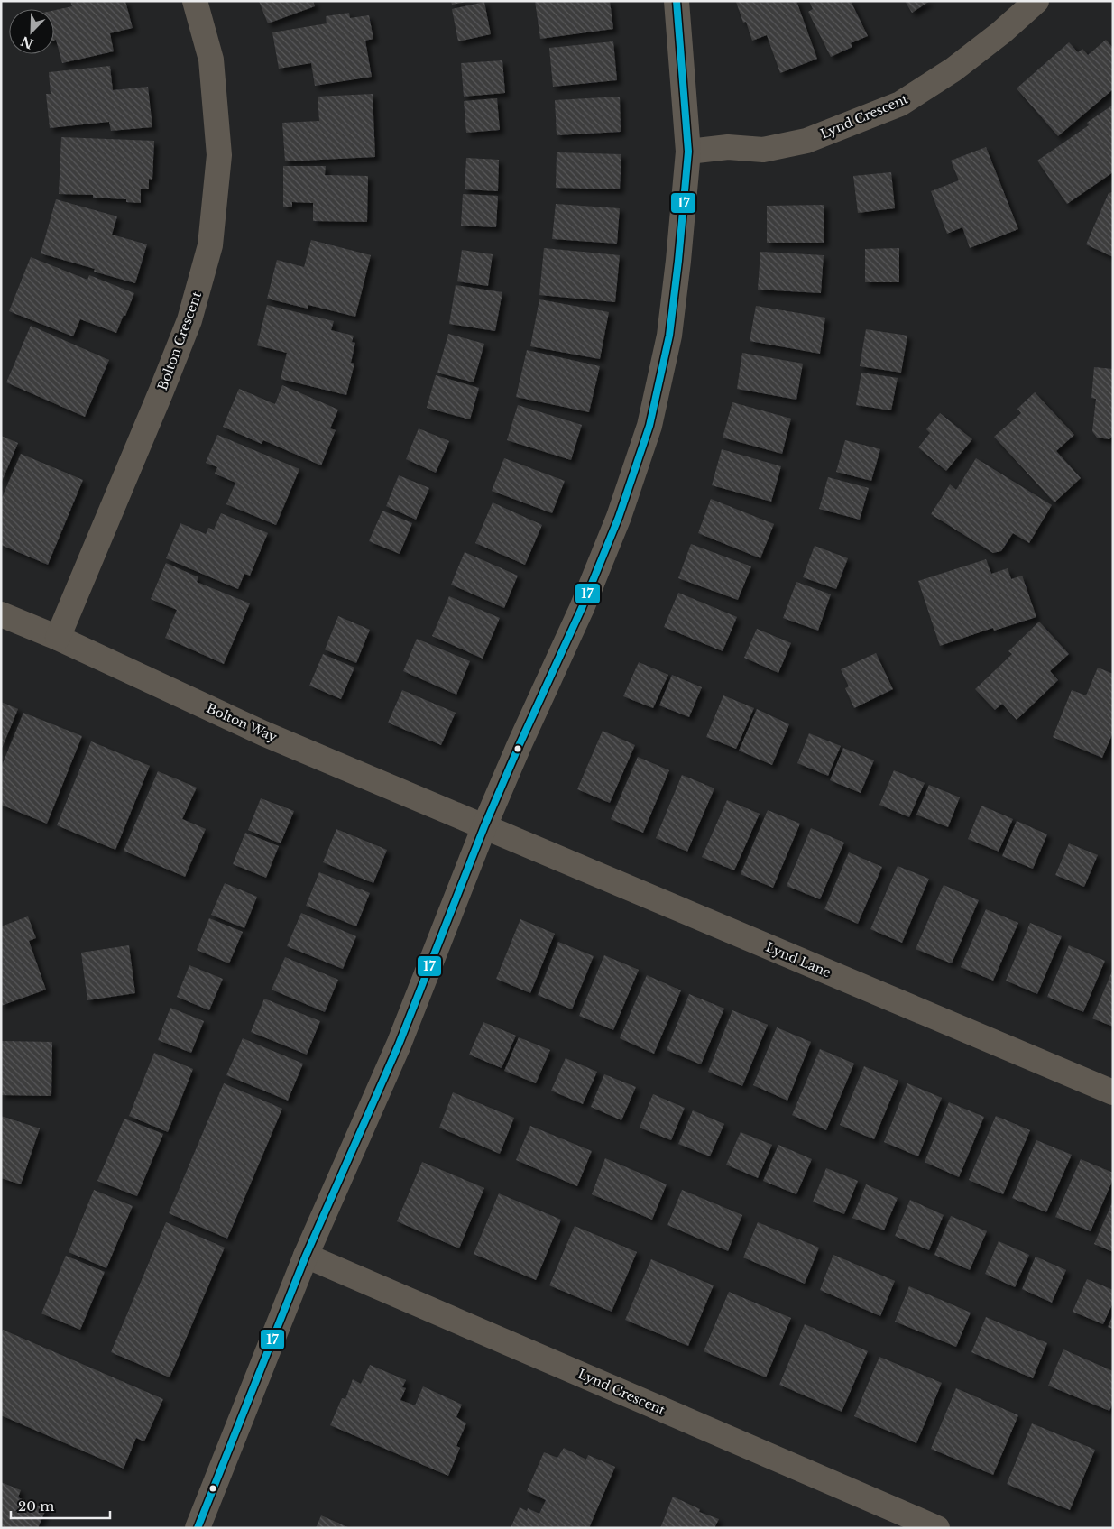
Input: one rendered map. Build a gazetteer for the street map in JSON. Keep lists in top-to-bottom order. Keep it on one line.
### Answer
{"streets":{"street":["Lynd Crescent","Bolton Crescent","Bolton Way","Lynd Lane"]},"crossings":[["Bolton Crescent","Bolton Way"],["Bolton Way","Lynd Lane"]],"lines":["transit line 17"],"scale_bar":"20 m","north":"bottom left"}
